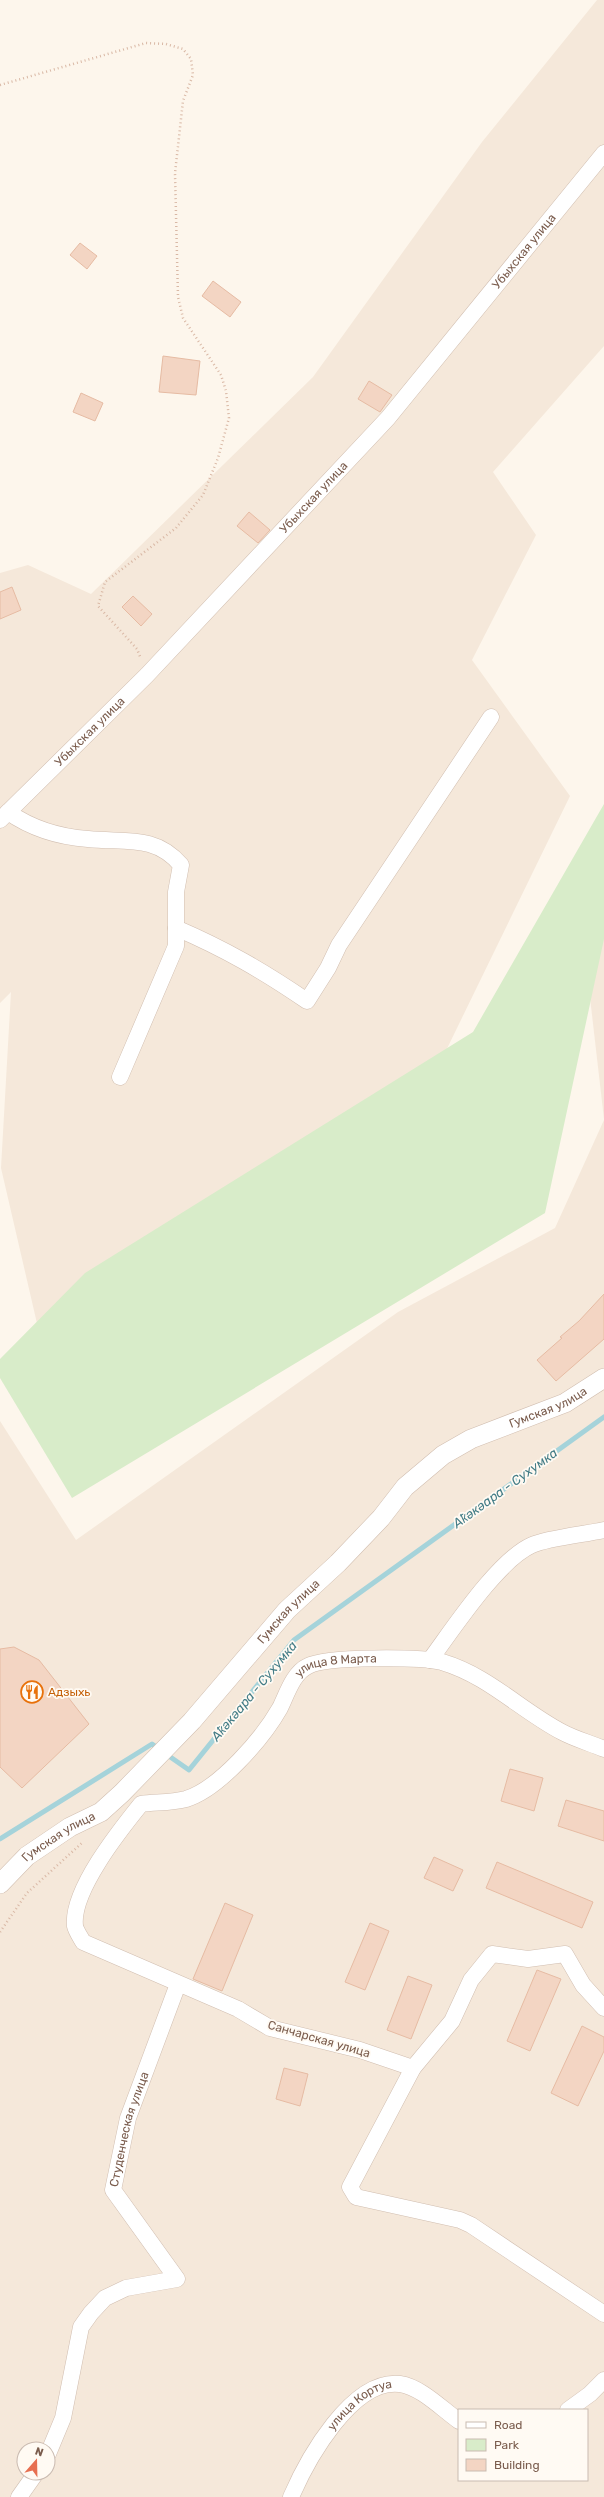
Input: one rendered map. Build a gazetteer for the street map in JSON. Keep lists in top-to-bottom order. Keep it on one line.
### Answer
{"streets":{"street":["Убыхская улица","Гумская улица","улица 8 Марта","Санчарская улица","Студенческая улица","улица Кортуа"]},"crossings":[["улица 8 Марта","Санчарская улица"],["Санчарская улица","Студенческая улица"]],"water":["Аҟәкәара - Сухумка"],"places":{"restaurant":["Адзыхь"]},"legend":["Road","Park","Building"],"north":"top"}
